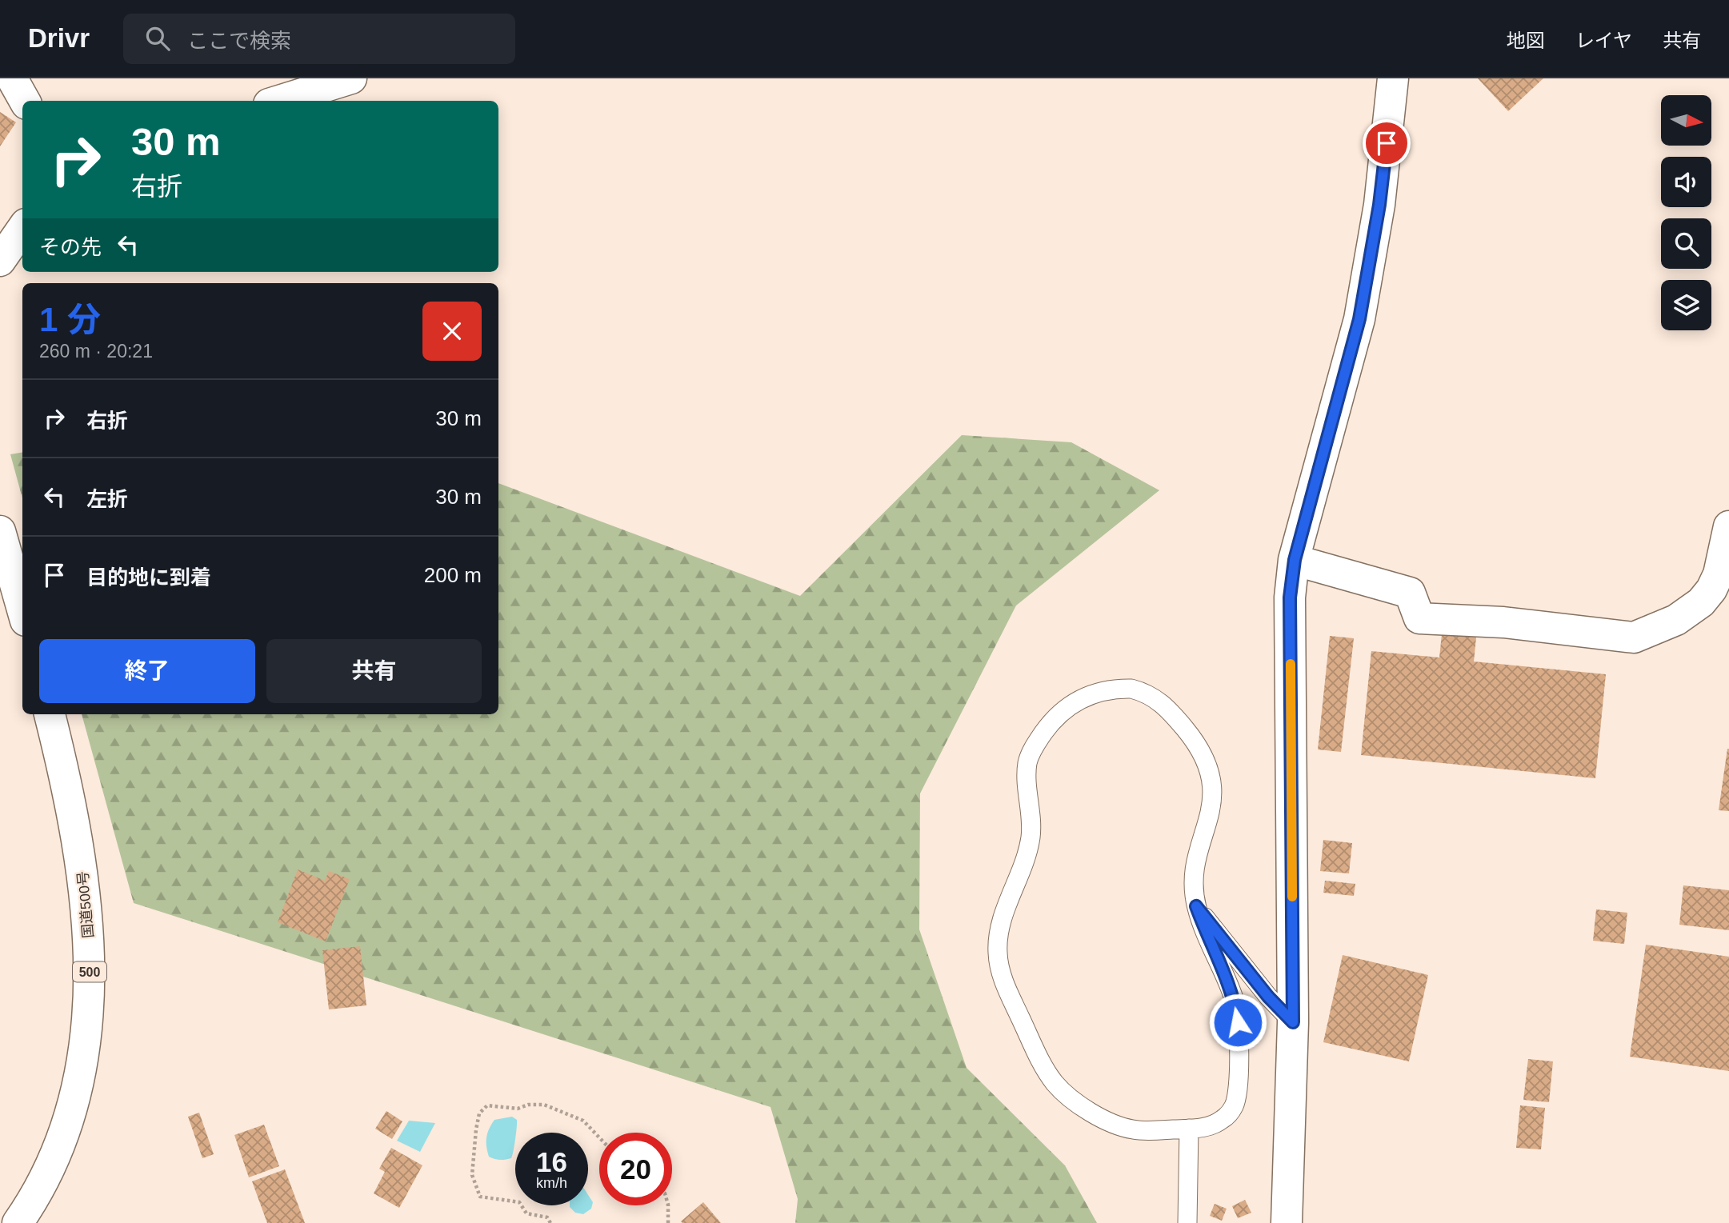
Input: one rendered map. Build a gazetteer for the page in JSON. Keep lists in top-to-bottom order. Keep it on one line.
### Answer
{"streets":{"main road":["国道500号","500"]},"north":"right","page":{"header":"Drivr","search":"ここで検索","nav":["地図","レイヤ","共有"],"turn":["30 m","右折"],"then":"その先","heading":["1 分","260 m · 20:21"],"list":[{"name":"右折","value":"30 m"},{"name":"左折","value":"30 m"},{"name":"目的地に到着","value":"200 m"}],"buttons":["終了","共有"],"speed":"16 km/h","limit":"20"}}
